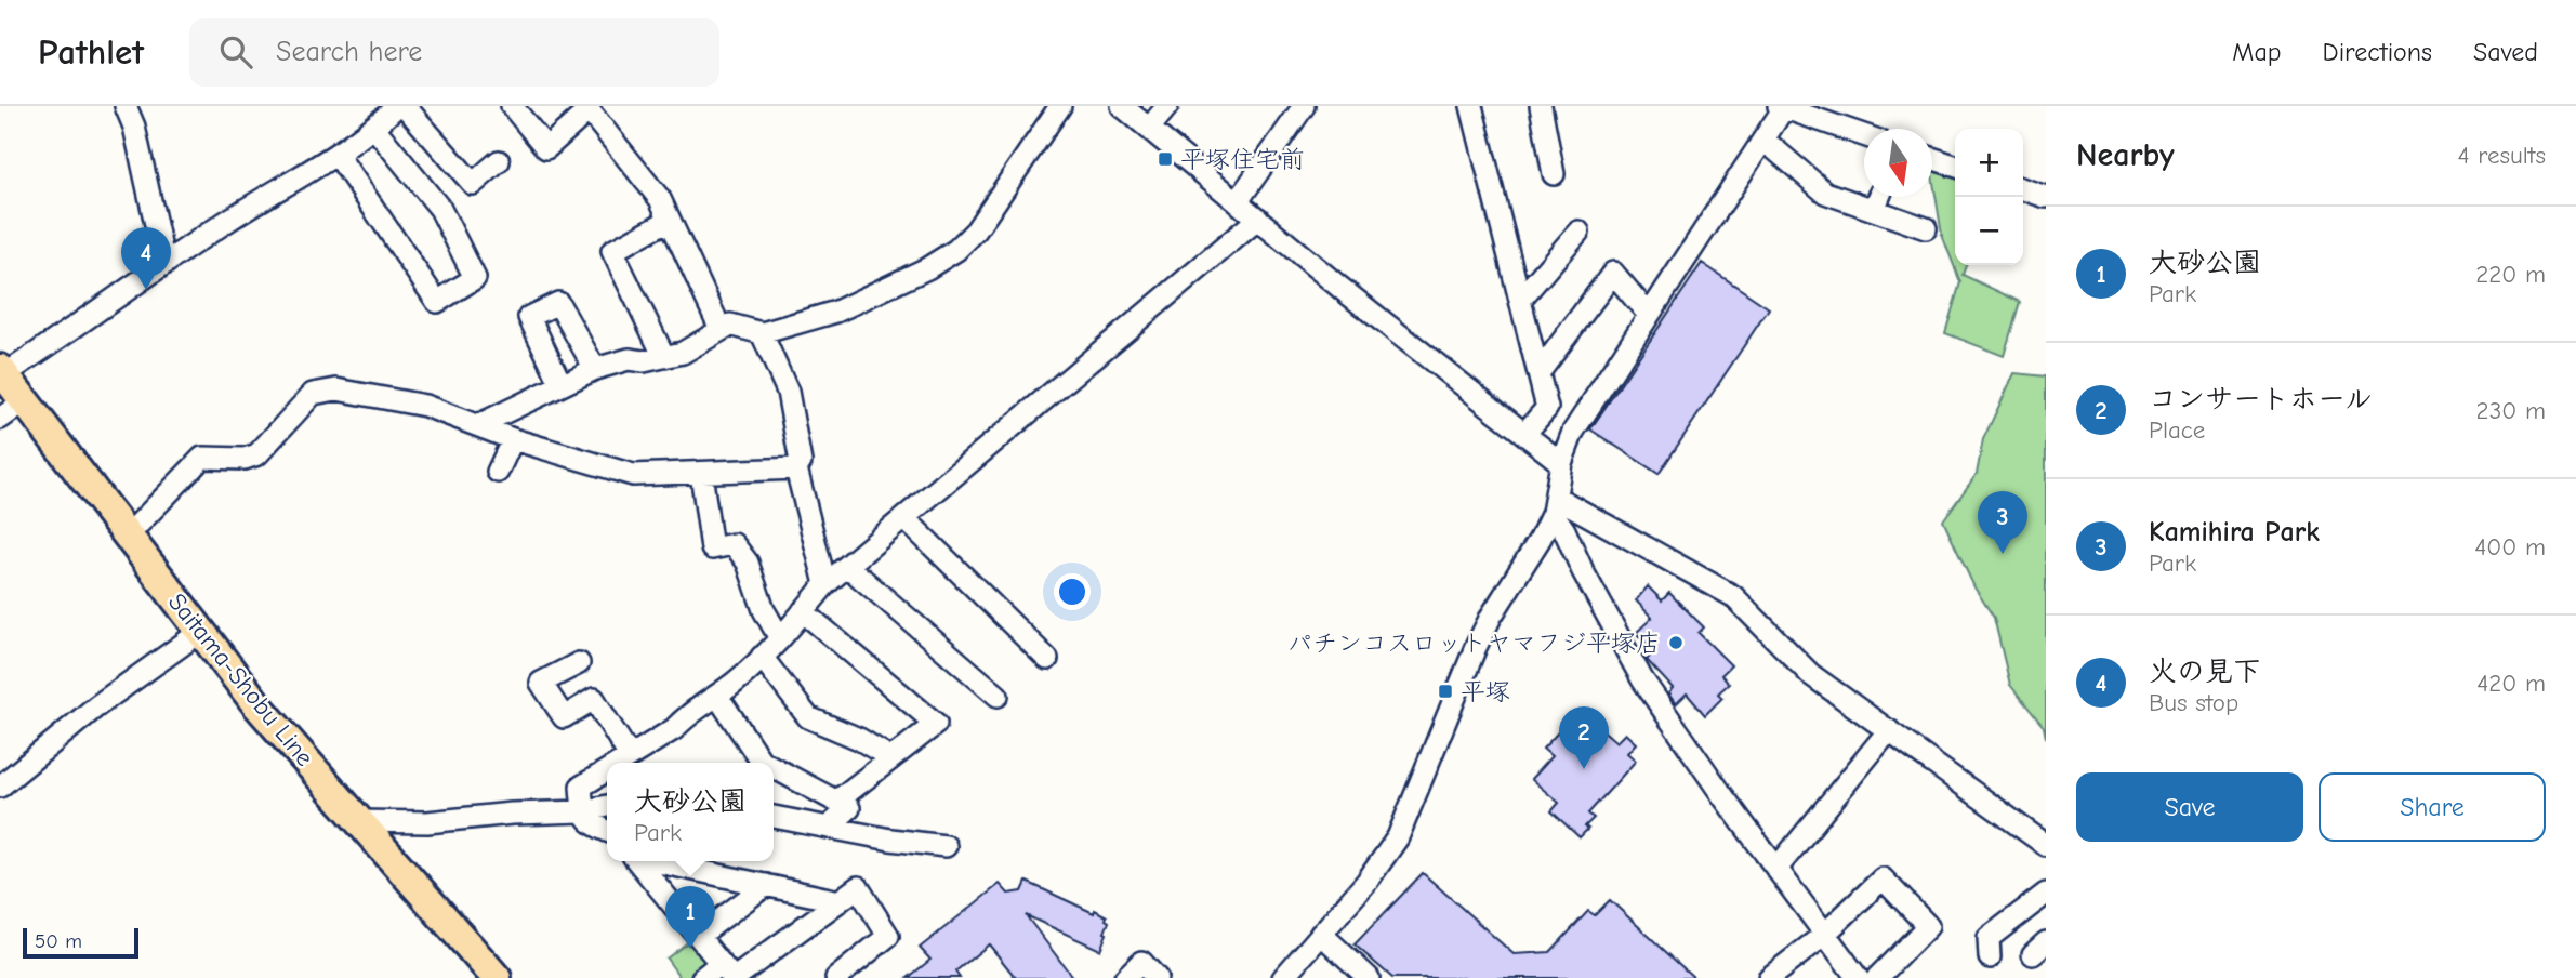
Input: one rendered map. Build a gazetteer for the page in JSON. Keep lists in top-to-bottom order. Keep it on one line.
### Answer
{"streets":{"main road":["Saitama-Shobu Line"]},"places":{"transit":["平塚住宅前","平塚"],"other":["パチンコスロットヤマフジ平塚店"]},"scale_bar":"50 m","north":"bottom","page":{"header":"Pathlet","search":"Search here","nav":["Map","Directions","Saved"],"heading":["Nearby","4 results"],"map_buttons":["+","−"],"list":[{"mark":"1","name":"大砂公園","note":"Park","value":"220 m"},{"mark":"2","name":"コンサートホール","note":"Place","value":"230 m"},{"mark":"3","name":"Kamihira Park","note":"Park","value":"400 m"},{"mark":"4","name":"火の見下","note":"Bus stop","value":"420 m"}],"pins":["4","3","2","1"],"buttons":["Save","Share"],"popup":["大砂公園","Park"],"scale":"50 m"}}
